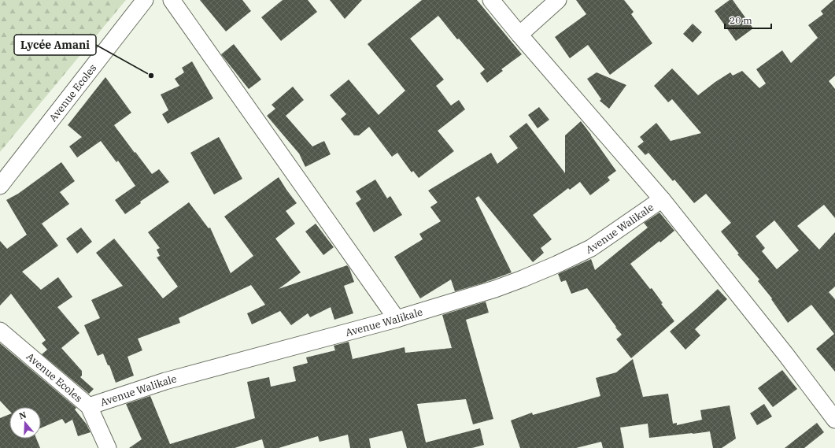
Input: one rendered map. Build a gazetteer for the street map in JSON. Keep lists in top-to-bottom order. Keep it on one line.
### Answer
{"streets":{"street":["Avenue Ecoles","Avenue Walikale"]},"crossings":[["Avenue Ecoles","Avenue Walikale"]],"places":["Lycée Amani"],"scale_bar":"20 m","north":"top"}
